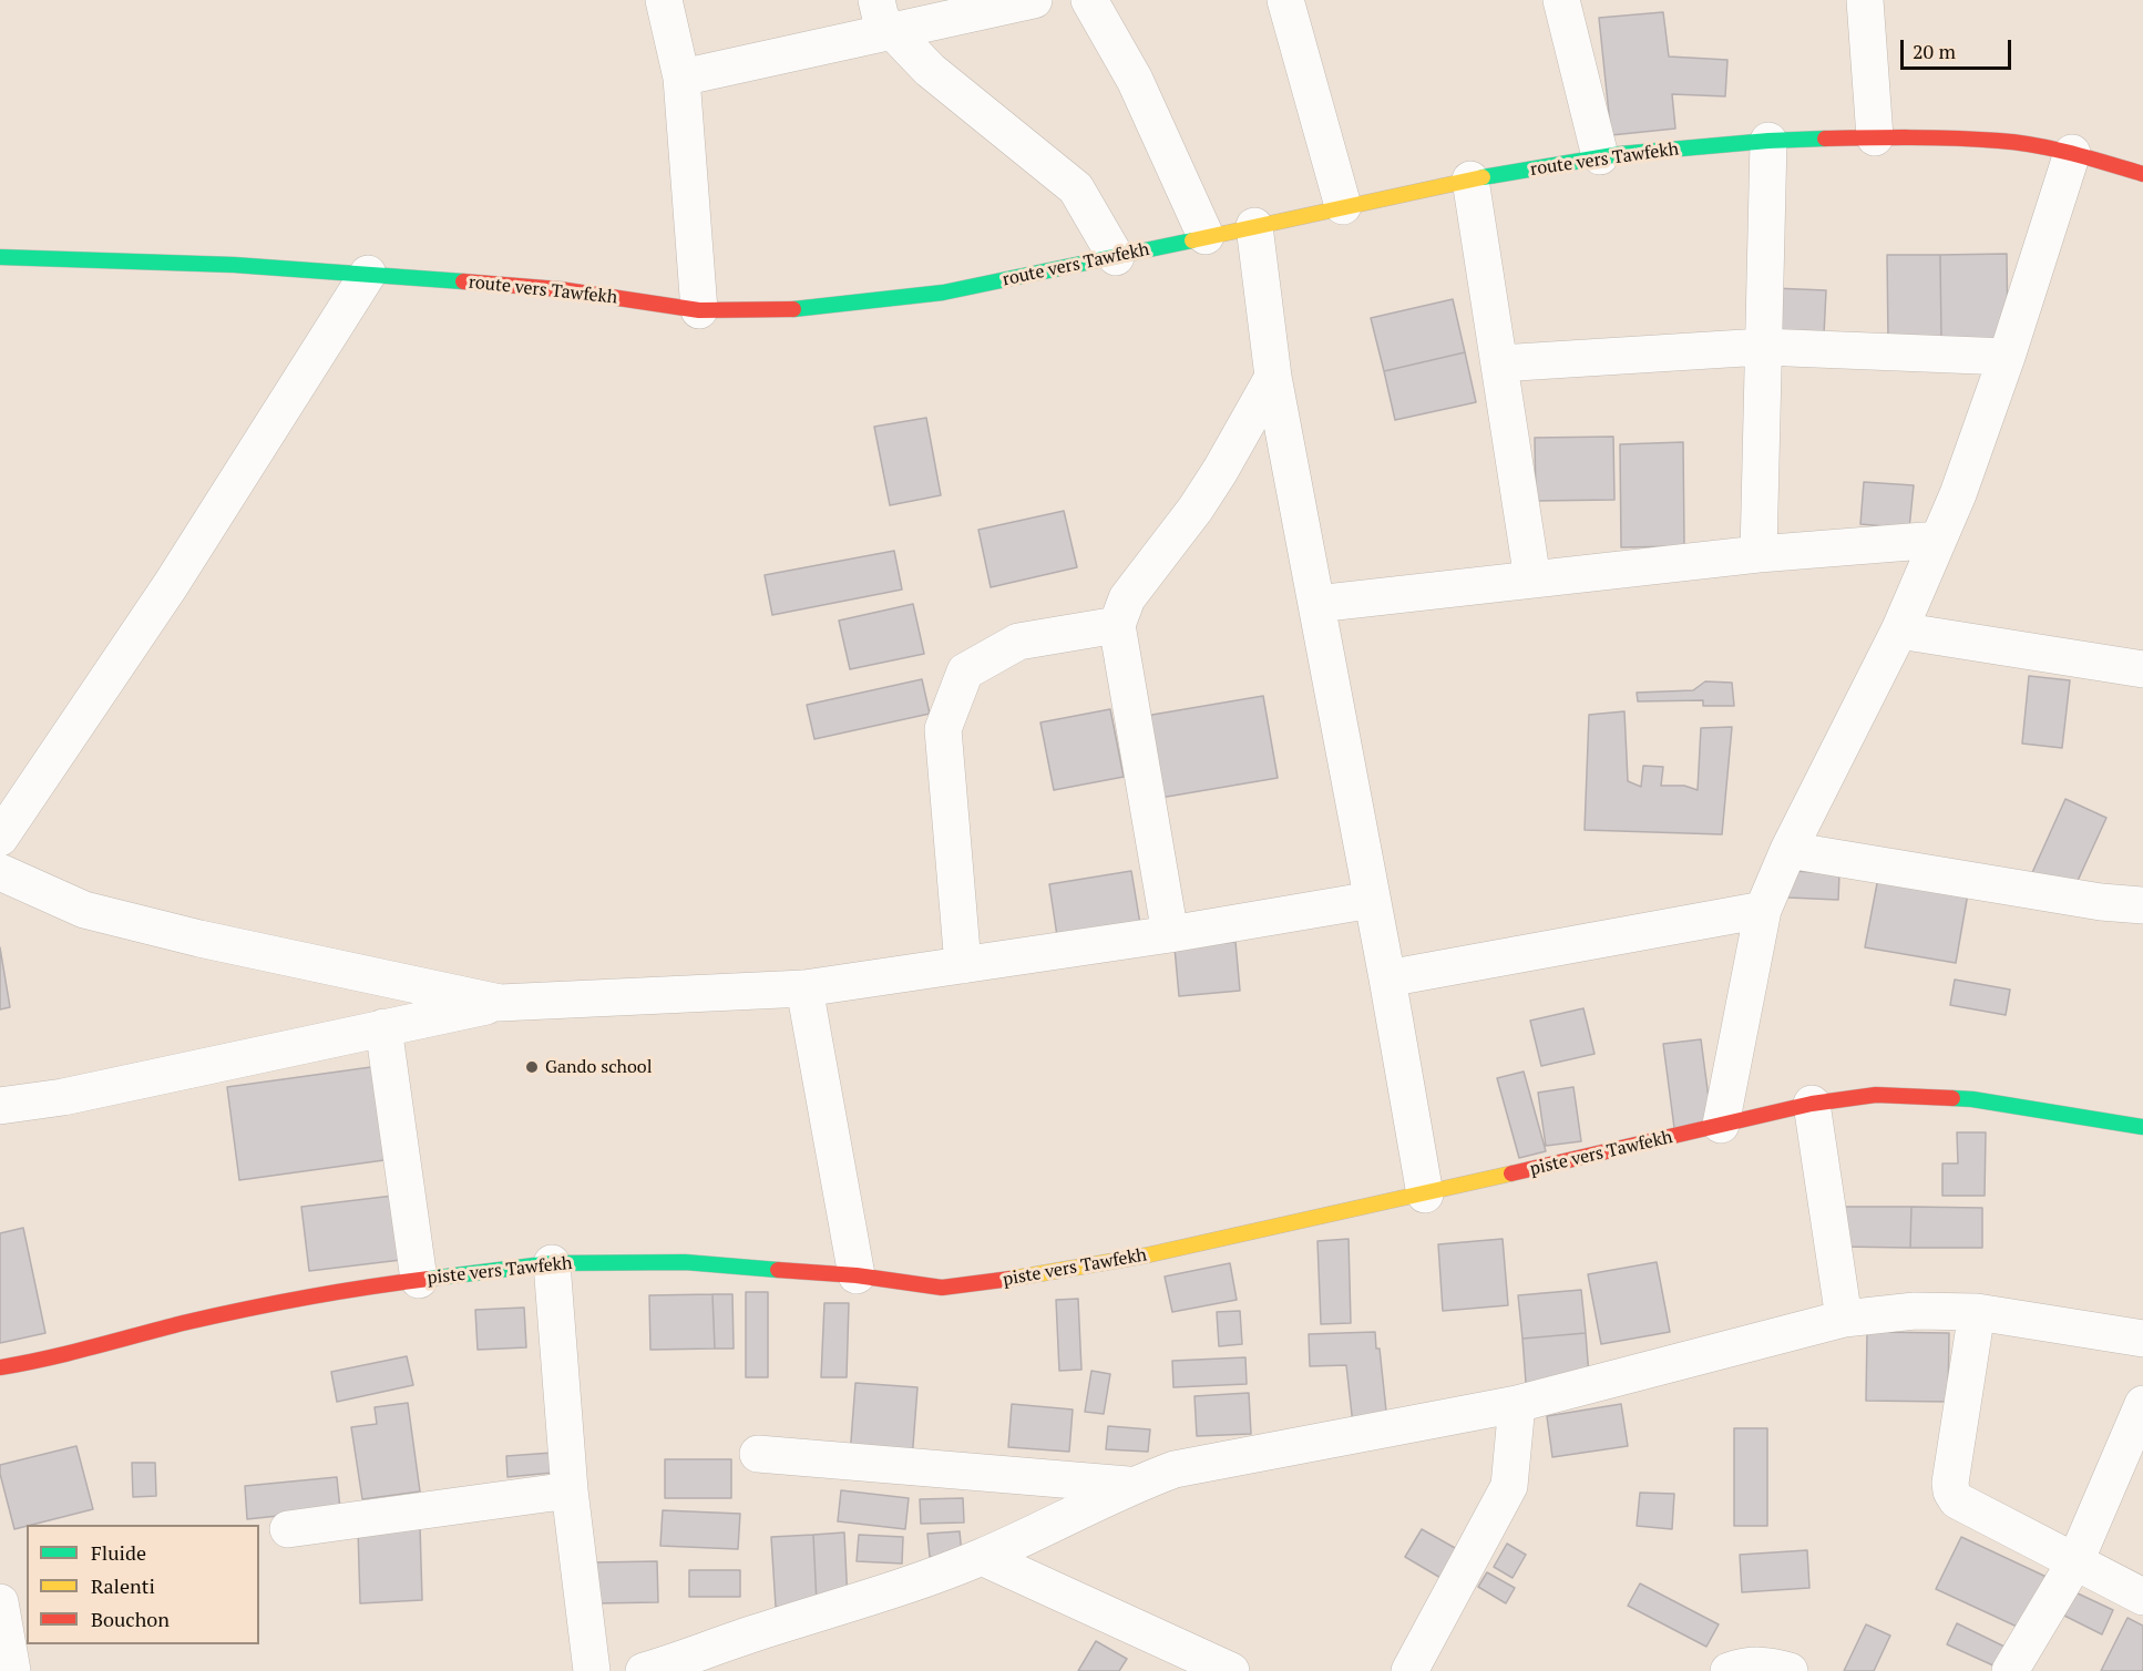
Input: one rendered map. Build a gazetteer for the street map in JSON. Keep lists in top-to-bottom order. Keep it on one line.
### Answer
{"streets":{"street":["route vers Tawfekh","piste vers Tawfekh"]},"places":["Gando school"],"legend":["Fluide","Ralenti","Bouchon"],"scale_bar":"20 m"}
